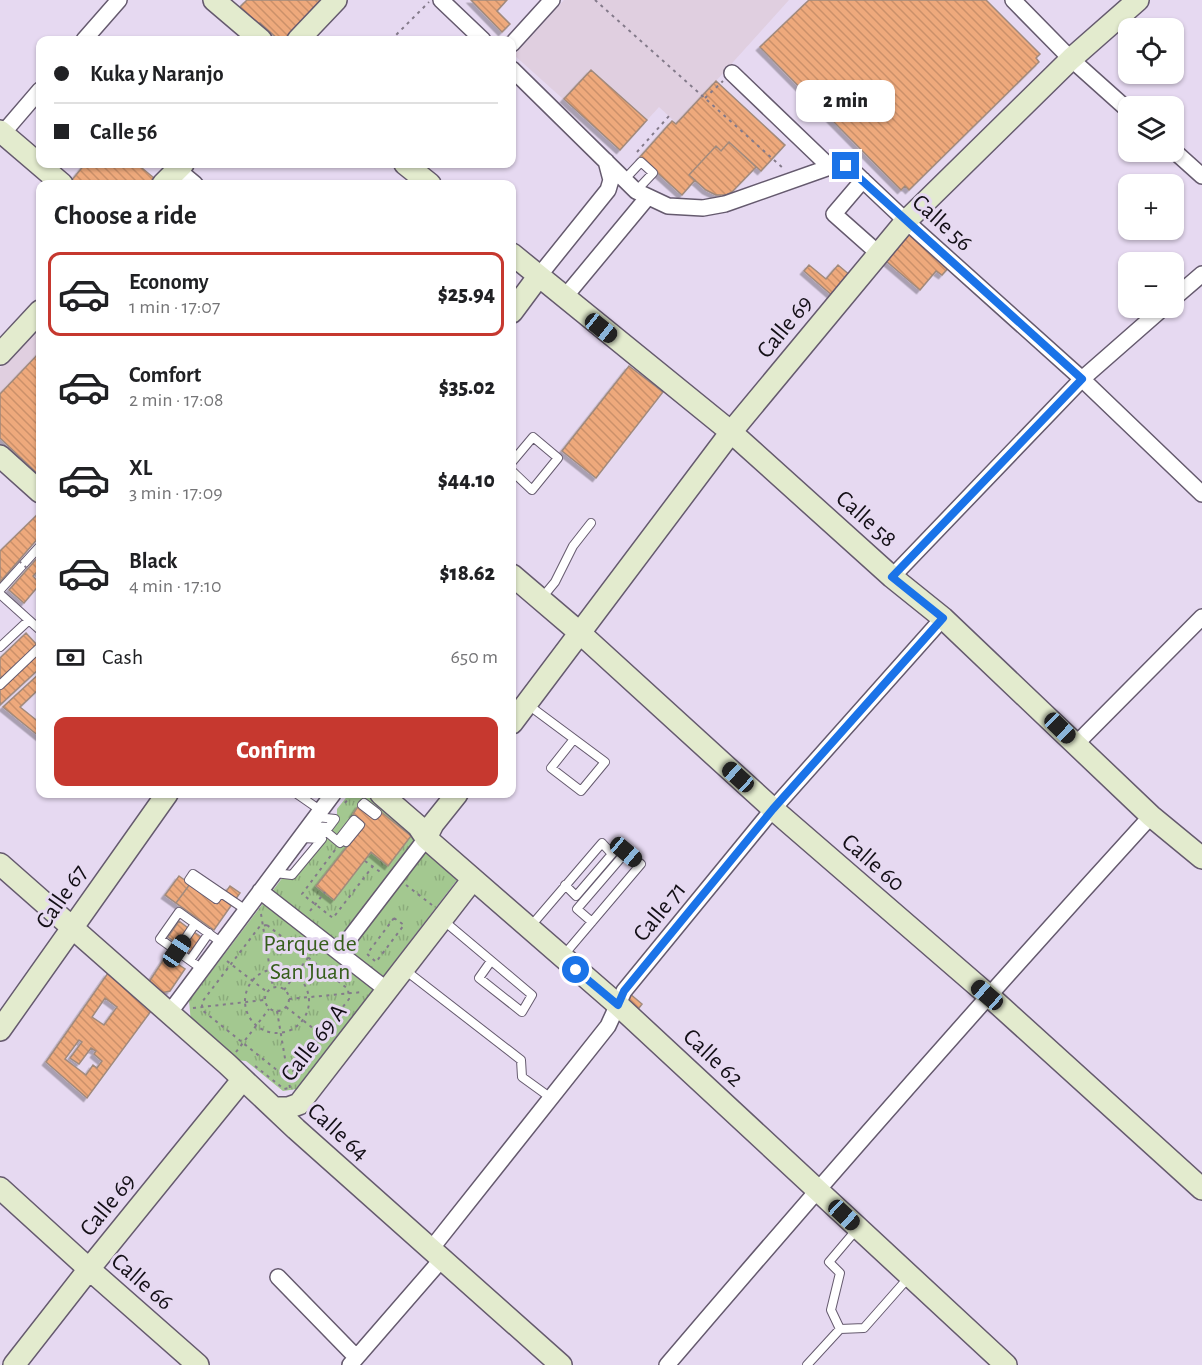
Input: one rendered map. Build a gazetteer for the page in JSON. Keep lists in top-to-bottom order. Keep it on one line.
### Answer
{"streets":{"main road":["Calle 69","Calle 58","Calle 60","Calle 67","Calle 69 A","Calle 62","Calle 64","Calle 66"],"street":["Calle 56","Calle 71"]},"crossings":[["Calle 56","Calle 69"],["Calle 69","Calle 58"],["Calle 69","Calle 60"],["Calle 69","Calle 64"],["Calle 69","Calle 66"],["Calle 58","Calle 71"],["Calle 60","Calle 71"],["Calle 67","Calle 64"],["Calle 71","Calle 62"],["Calle 71","Calle 64"],["Calle 69 A","Calle 62"],["Calle 69 A","Calle 64"]],"parks":["Parque de San Juan"],"page":{"map_buttons":["+","−"],"banner":["Kuka y Naranjo","Calle 56"],"bubble":"2 min","heading":"Choose a ride","list":[{"name":"Economy","note":"1 min · 17:07","value":"$25.94"},{"name":"Comfort","note":"2 min · 17:08","value":"$35.02"},{"name":"XL","note":"3 min · 17:09","value":"$44.10"},{"name":"Black","note":"4 min · 17:10","value":"$18.62"}],"pay":["Cash","650 m"],"buttons":"Confirm"}}
